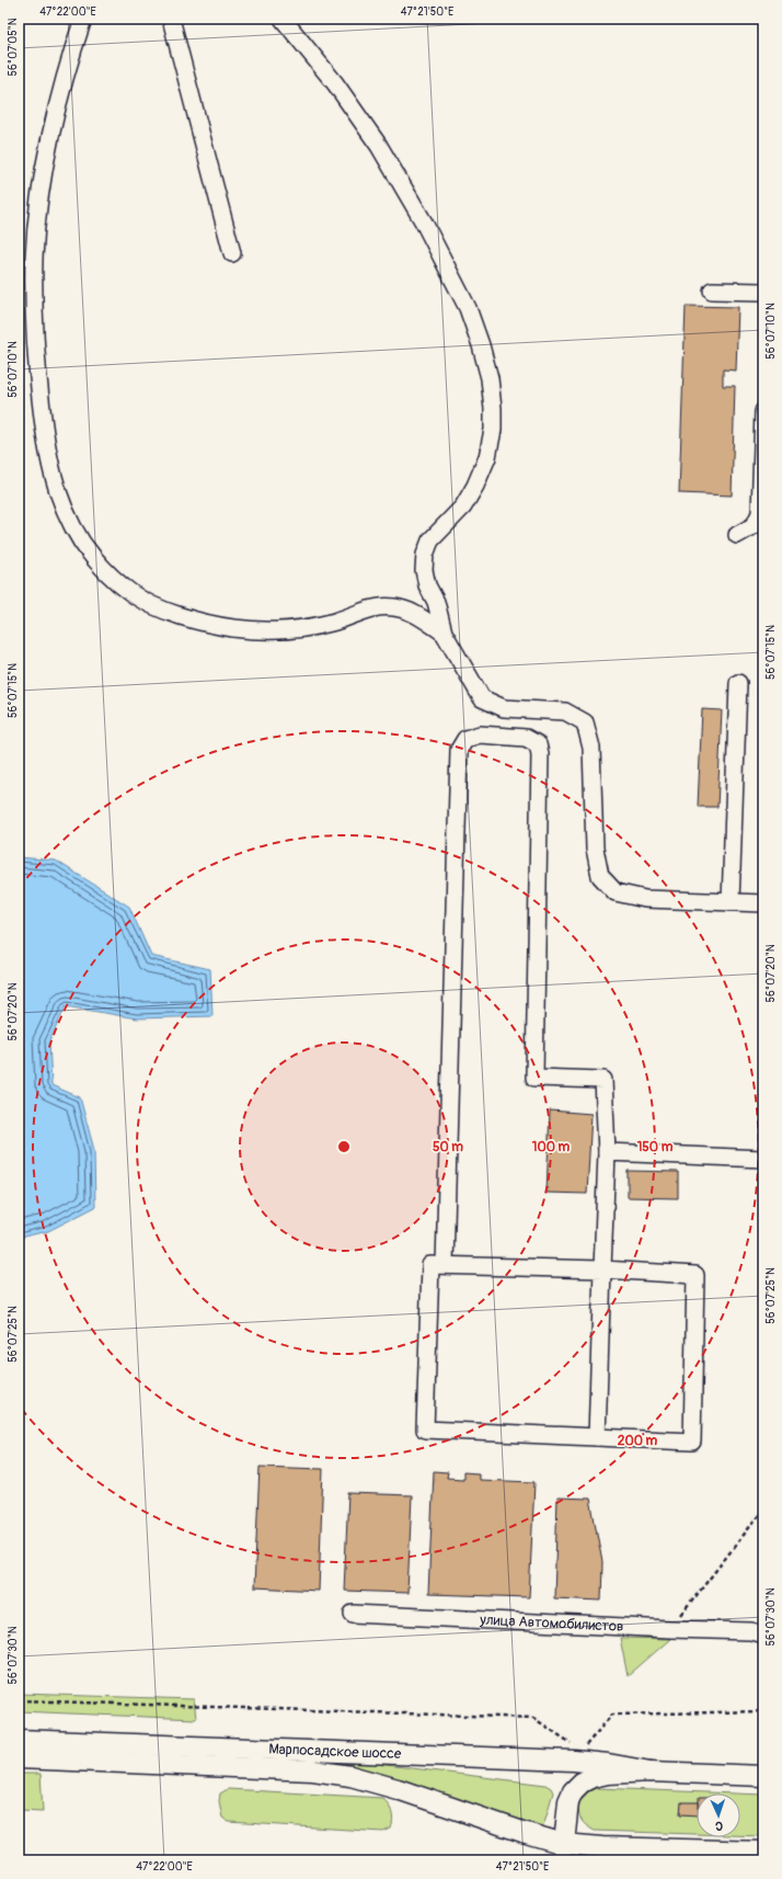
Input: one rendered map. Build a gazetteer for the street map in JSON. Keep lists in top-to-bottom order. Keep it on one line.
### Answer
{"streets":{"main road":["Марпосадское шоссе"],"lane":["улица Автомобилистов"]},"north":"bottom","coordinates":["47°22'00\"E","47°21'50\"E","56°07'05\"N","56°07'10\"N","56°07'15\"N","56°07'20\"N","56°07'25\"N","56°07'30\"N"],"rings":["50 m","100 m","150 m","200 m"]}
